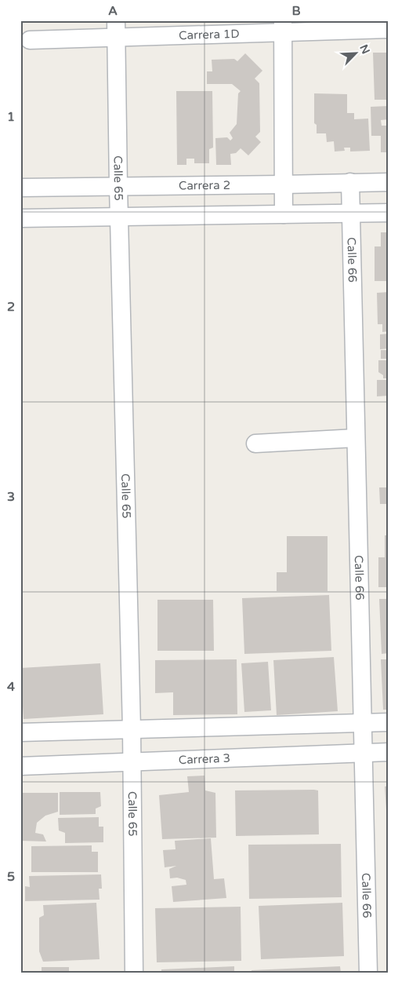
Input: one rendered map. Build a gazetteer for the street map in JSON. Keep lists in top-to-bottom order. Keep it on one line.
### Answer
{"streets":{"street":["Carrera 1D","Calle 65","Carrera 2","Calle 66","Carrera 3"]},"crossings":[["Carrera 1D","Calle 65"],["Calle 65","Carrera 2"],["Calle 65","Carrera 3"],["Carrera 2","Calle 66"],["Calle 66","Carrera 3"]],"north":"top right","grid":{"columns":["A","B"],"rows":["1","2","3","4","5"]}}
